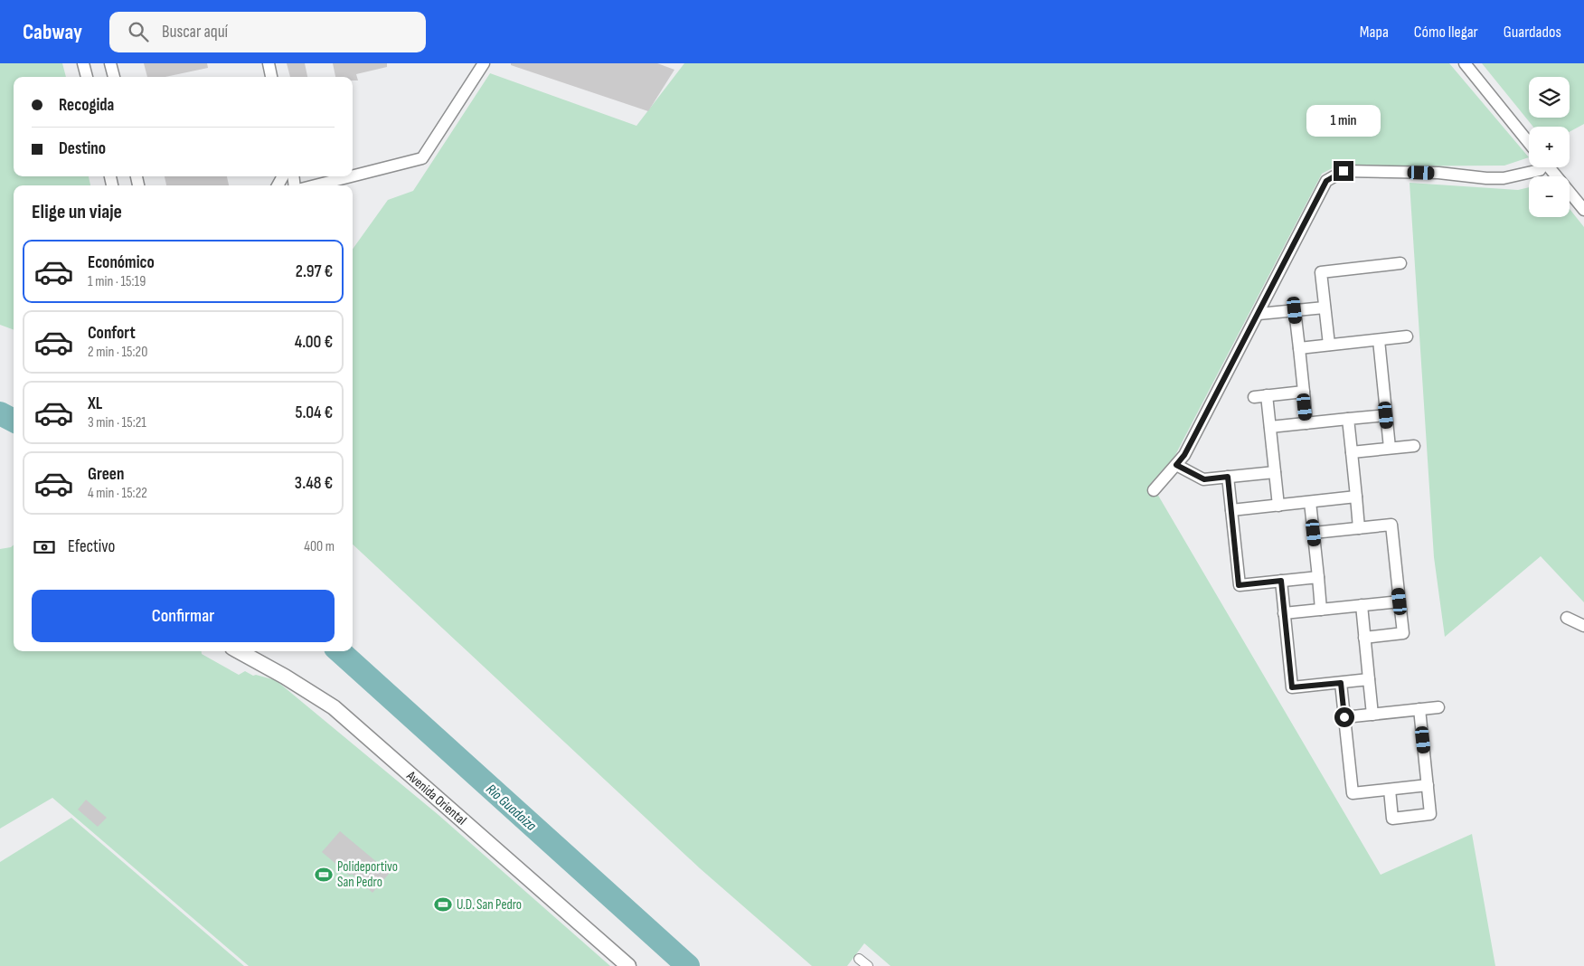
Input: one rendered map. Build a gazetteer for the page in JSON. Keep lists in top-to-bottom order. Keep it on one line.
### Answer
{"streets":{"street":["Avenida Oriental"]},"water":["Rio Guadaiza"],"places":{"sports":["Polideportivo San Pedro","U.D. San Pedro"]},"page":{"header":"Cabway","search":"Buscar aquí","nav":["Mapa","Cómo llegar","Guardados"],"map_buttons":["+","−"],"banner":["Recogida","Destino"],"bubble":"1 min","heading":"Elige un viaje","list":[{"name":"Económico","note":"1 min · 15:19","value":"2.97 €"},{"name":"Confort","note":"2 min · 15:20","value":"4.00 €"},{"name":"XL","note":"3 min · 15:21","value":"5.04 €"},{"name":"Green","note":"4 min · 15:22","value":"3.48 €"}],"pay":["Efectivo","400 m"],"buttons":"Confirmar"}}
